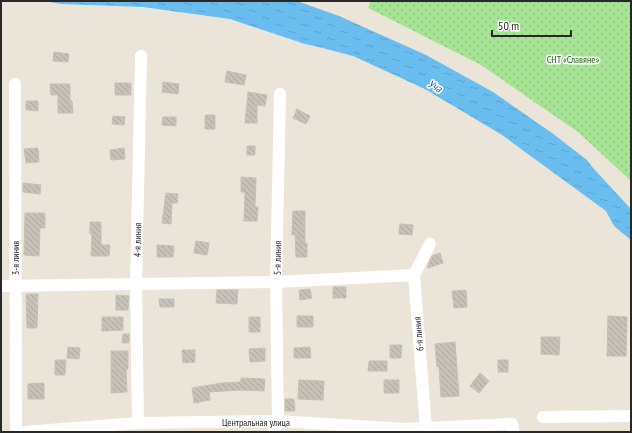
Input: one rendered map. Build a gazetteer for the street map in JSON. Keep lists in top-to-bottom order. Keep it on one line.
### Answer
{"streets":{"street":["4-я линия","3-я линия","5-я линия","6-я линия","Центральная улица"]},"crossings":[["4-я линия","Центральная улица"],["5-я линия","Центральная улица"],["6-я линия","Центральная улица"]],"water":["Уча"],"parks":["СНТ «Славяне»"],"scale_bar":"50 m"}
